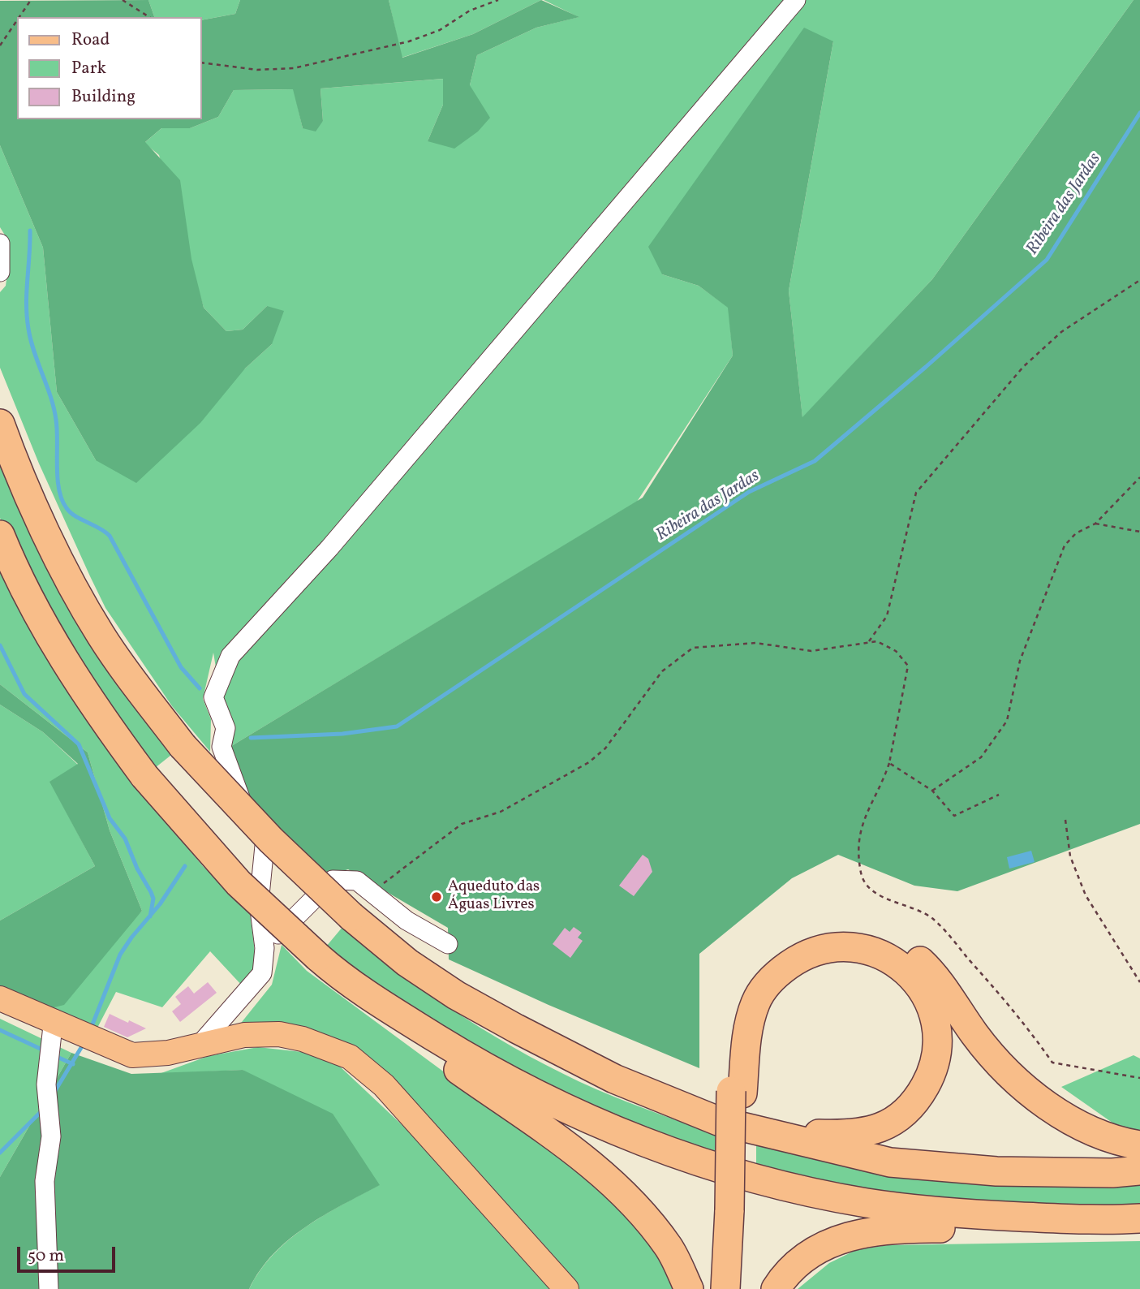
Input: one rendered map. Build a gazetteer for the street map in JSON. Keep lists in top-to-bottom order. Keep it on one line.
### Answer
{"water":["Ribeira das Jardas"],"places":["Aqueduto das Águas Livres"],"legend":["Road","Park","Building"],"scale_bar":"50 m"}
